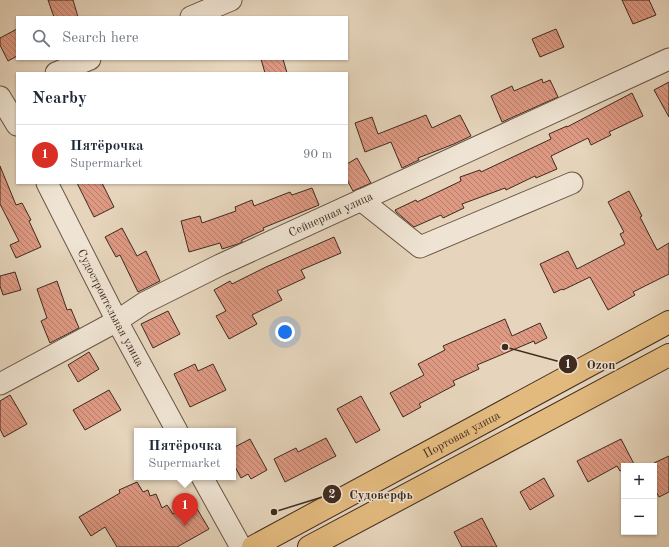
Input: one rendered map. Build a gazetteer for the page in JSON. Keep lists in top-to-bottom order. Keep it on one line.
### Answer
{"streets":{"main road":["Портовая улица"],"street":["Сейнерная улица","Судостроительная улица"]},"crossings":[["Сейнерная улица","Судостроительная улица"]],"places":["Ozon","Судоверфь"],"page":{"search":"Search here","heading":"Nearby","list":[{"mark":"1","name":"Пятёрочка","note":"Supermarket","value":"90 m"}],"popup":["Пятёрочка","Supermarket"],"map_buttons":["+","−"],"pins":"1"}}
